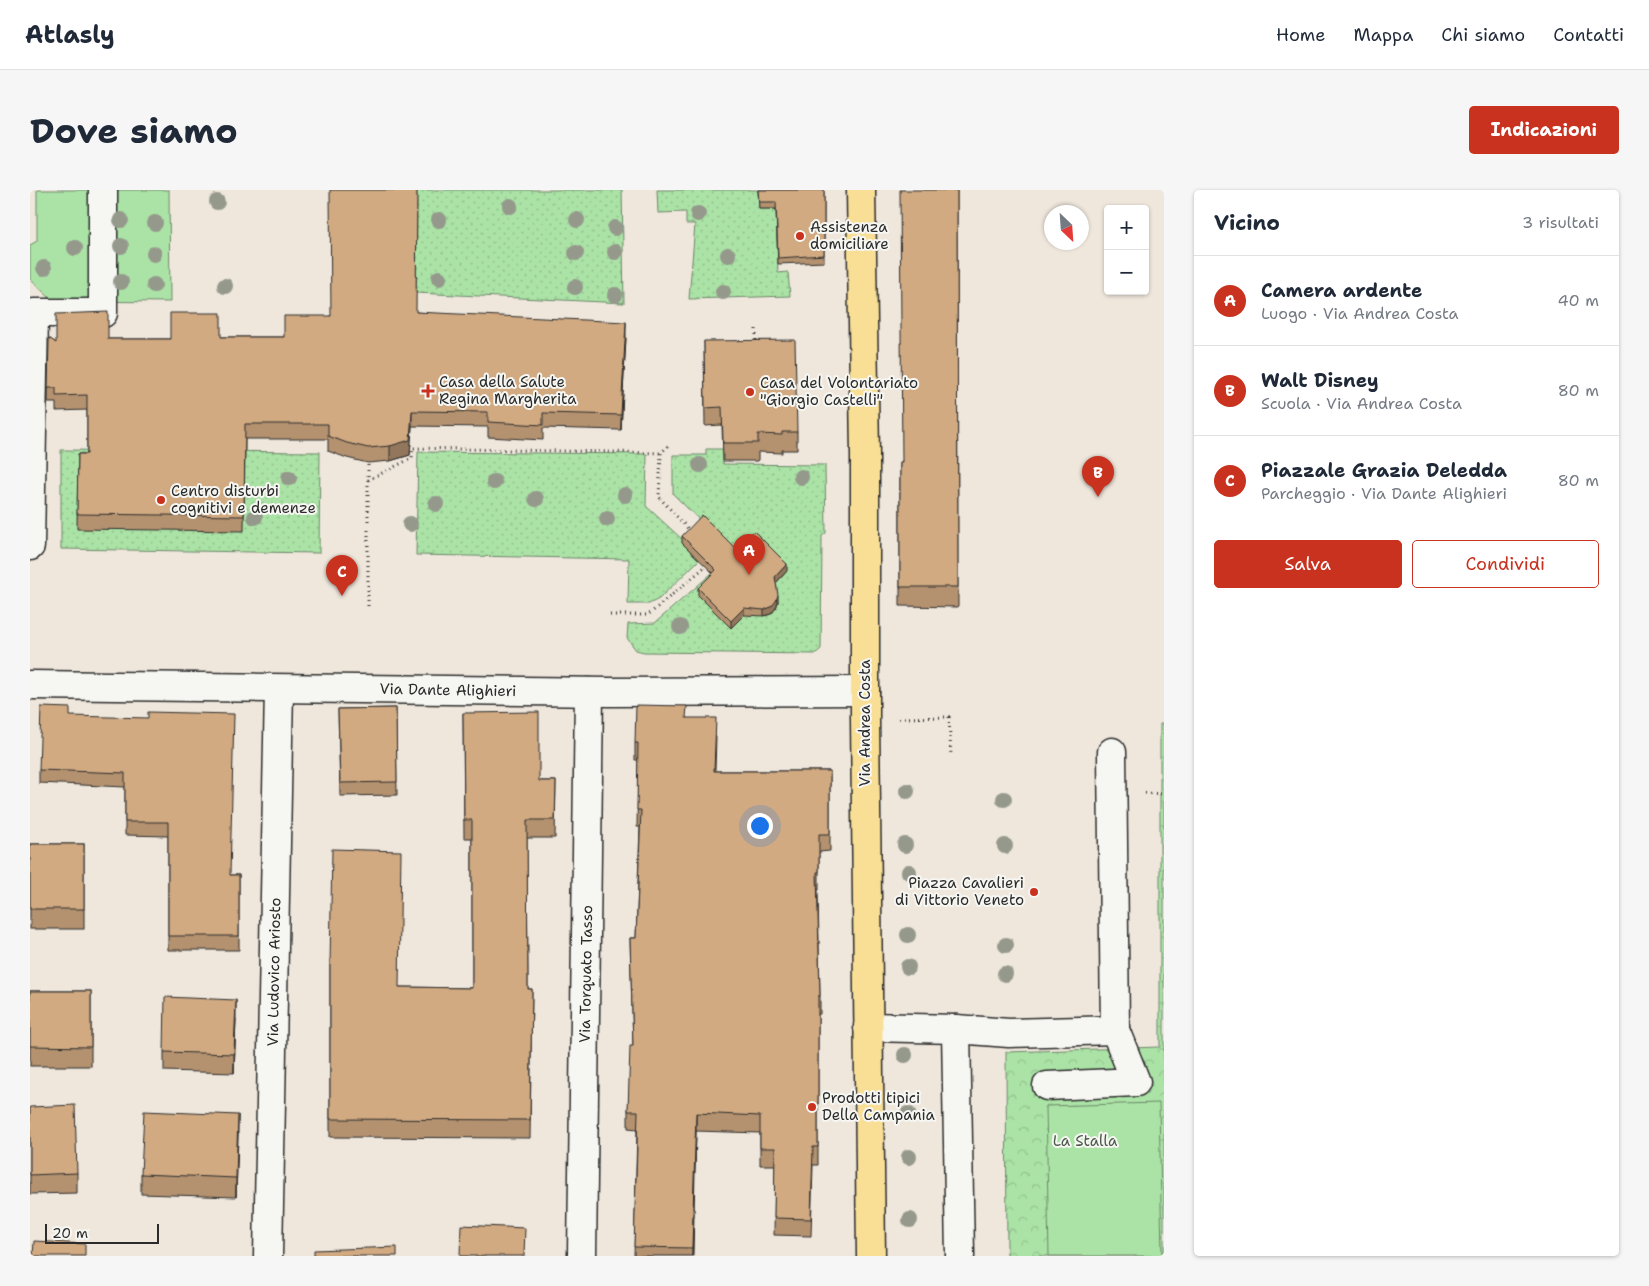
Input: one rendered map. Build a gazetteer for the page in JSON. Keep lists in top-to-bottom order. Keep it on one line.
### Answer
{"streets":{"main road":["Via Andrea Costa"],"street":["Via Dante Alighieri","Via Ludovico Ariosto","Via Torquato Tasso"]},"crossings":[["Via Dante Alighieri","Via Andrea Costa"],["Via Dante Alighieri","Via Ludovico Ariosto"],["Via Dante Alighieri","Via Torquato Tasso"]],"parks":["La Stalla"],"places":{"other":["Assistenza domiciliare","Casa del Volontariato \"Giorgio Castelli\"","Centro disturbi cognitivi e demenze","Piazza Cavalieri di Vittorio Veneto","Prodotti tipici Della Campania"],"health":["Casa della Salute Regina Margherita"]},"scale_bar":"20 m","north":"bottom right","page":{"header":"Atlasly","nav":["Home","Mappa","Chi siamo","Contatti"],"buttons":["Indicazioni",["Salva","Condividi"]],"title":"Dove siamo","heading":["Vicino","3 risultati"],"map_buttons":["+","−"],"list":[{"mark":"A","name":"Camera ardente","note":"Luogo · Via Andrea Costa","value":"40 m"},{"mark":"B","name":"Walt Disney","note":"Scuola · Via Andrea Costa","value":"80 m"},{"mark":"C","name":"Piazzale Grazia Deledda","note":"Parcheggio · Via Dante Alighieri","value":"80 m"}],"pins":["B","A","C"],"scale":"20 m"}}
